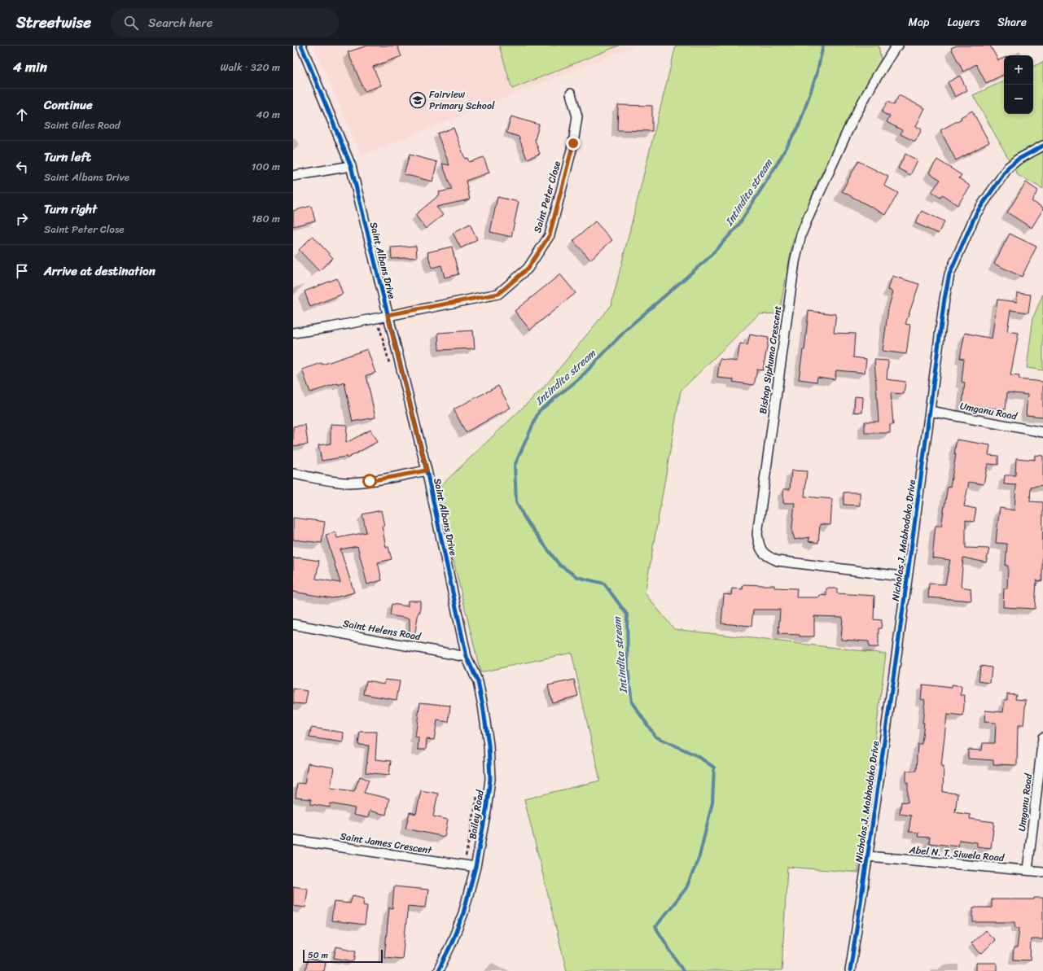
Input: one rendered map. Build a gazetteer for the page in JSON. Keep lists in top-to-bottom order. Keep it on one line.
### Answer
{"streets":{"street":["Saint Peter Close","Saint Albans Drive","Bishop Siphuma Crescent","Umganu Road","Nicholas J. Mabhodoko Drive","Saint Helens Road","Bailey Road","Saint James Crescent","Abel N. T. Siwela Road"]},"crossings":[["Saint Peter Close","Saint Albans Drive"],["Saint Albans Drive","Saint Helens Road"],["Saint Albans Drive","Bailey Road"],["Bishop Siphuma Crescent","Nicholas J. Mabhodoko Drive"],["Umganu Road","Nicholas J. Mabhodoko Drive"],["Umganu Road","Abel N. T. Siwela Road"],["Nicholas J. Mabhodoko Drive","Abel N. T. Siwela Road"],["Saint Helens Road","Bailey Road"],["Bailey Road","Saint James Crescent"]],"water":["Intindita stream"],"places":{"school or university":["Fairview Primary School"]},"scale_bar":"50 m","page":{"header":"Streetwise","search":"Search here","nav":["Map","Layers","Share"],"heading":["4 min","Walk · 320 m"],"map_buttons":["+","−"],"list":[["Continue","Saint Giles Road","40 m"],["Turn left","Saint Albans Drive","100 m"],["Turn right","Saint Peter Close","180 m"],"Arrive at destination"],"scale":"50 m"}}
